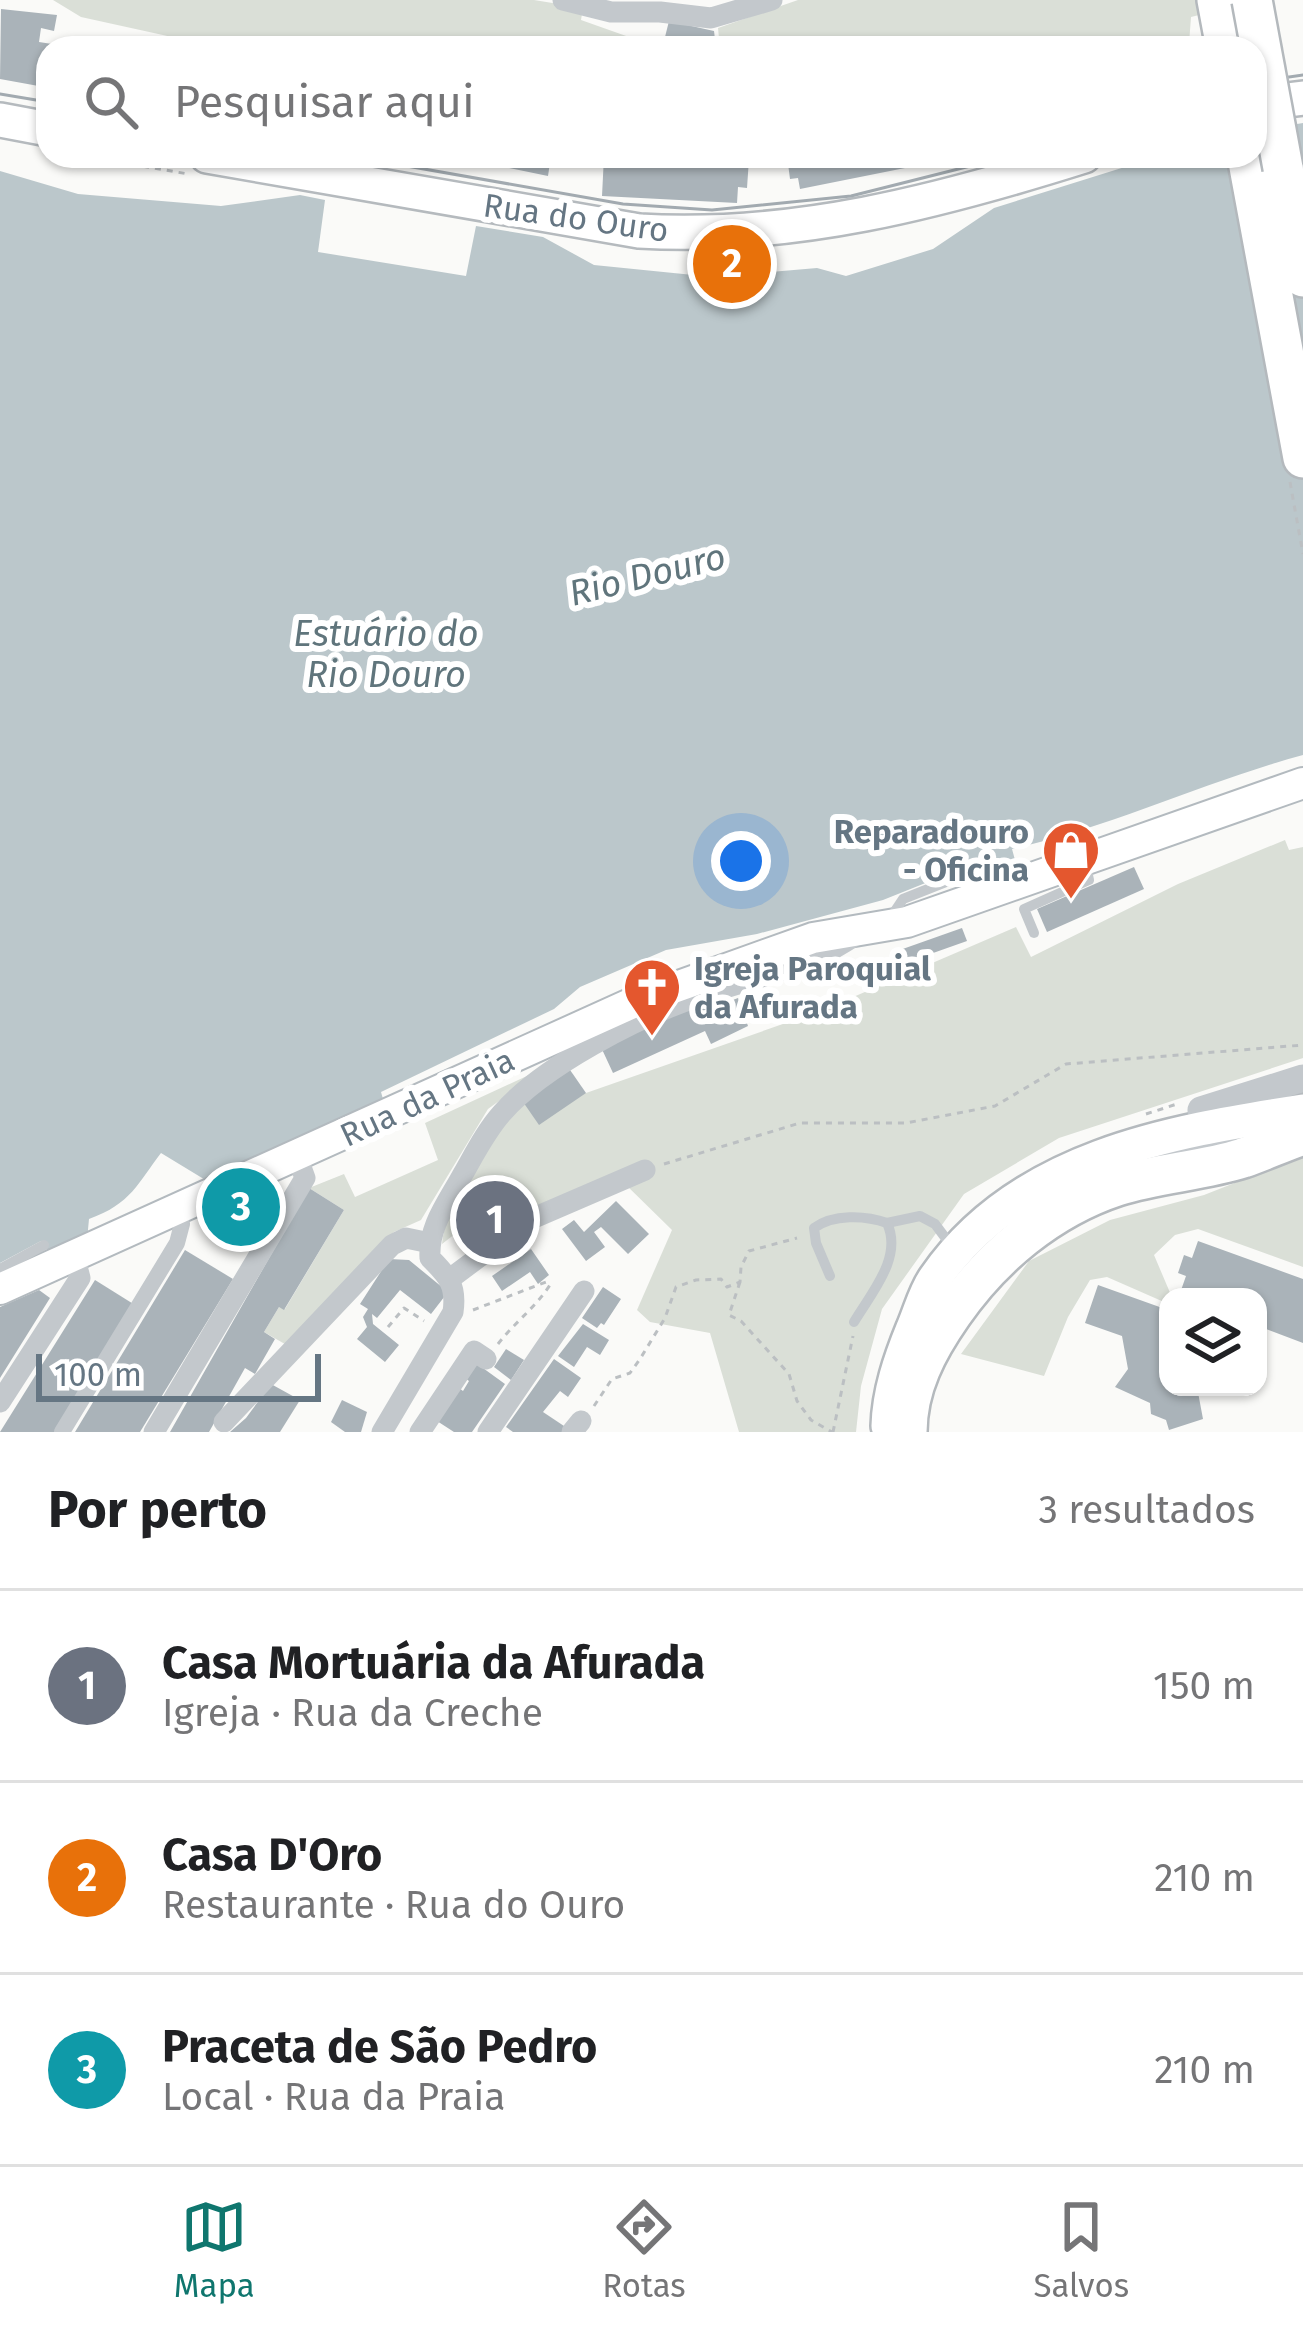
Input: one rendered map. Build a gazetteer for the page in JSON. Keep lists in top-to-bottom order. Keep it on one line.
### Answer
{"streets":{"main road":["Rua do Ouro","Rua da Praia"]},"water":["Rio Douro","Estuário do Rio Douro"],"places":{"shop":["Reparadouro - Oficina"],"church":["Igreja Paroquial da Afurada"]},"scale_bar":"100 m","page":{"search":"Pesquisar aqui","pins":["2","3","1"],"scale":"100 m","heading":["Por perto","3 resultados"],"list":[{"mark":"1","name":"Casa Mortuária da Afurada","note":"Igreja · Rua da Creche","value":"150 m"},{"mark":"2","name":"Casa D'Oro","note":"Restaurante · Rua do Ouro","value":"210 m"},{"mark":"3","name":"Praceta de São Pedro","note":"Local · Rua da Praia","value":"210 m"}],"nav":["Mapa","Rotas","Salvos"]}}
